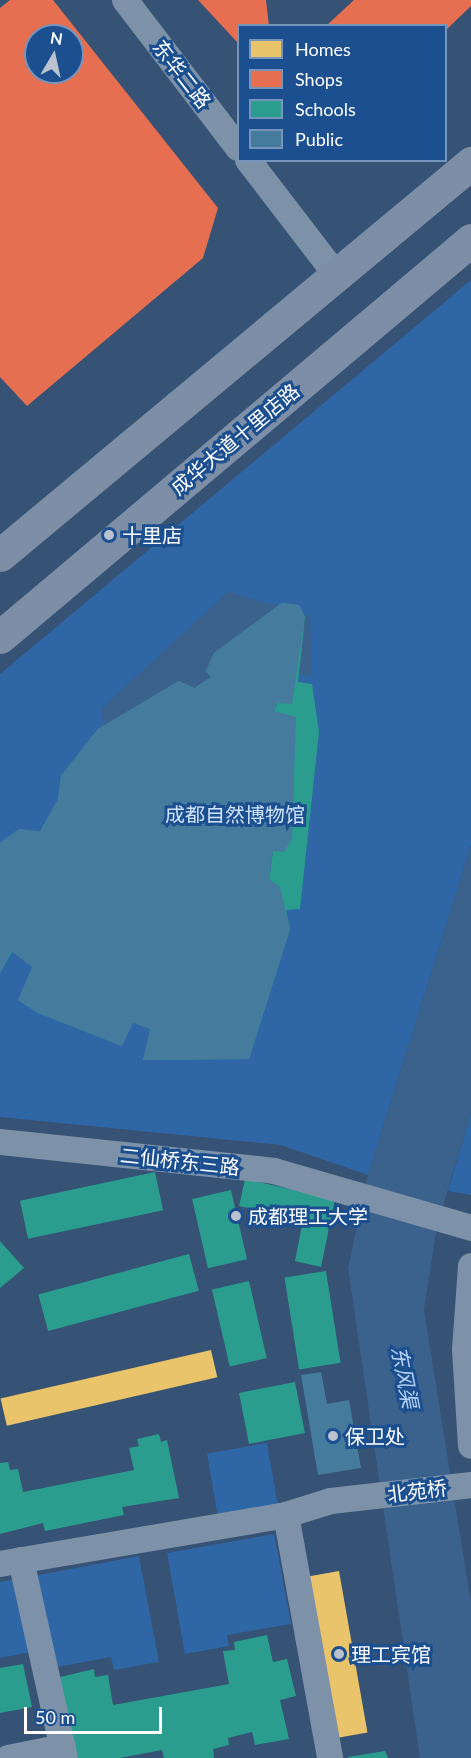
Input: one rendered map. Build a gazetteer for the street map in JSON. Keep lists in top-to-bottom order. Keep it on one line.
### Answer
{"streets":{"main road":["成华大道十里店路"],"street":["东华二路","二仙桥东三路","北苑桥"]},"water":["东风渠"],"parks":["成都自然博物馆"],"places":["十里店","成都理工大学","保卫处","理工宾馆"],"legend":["Homes","Shops","Schools","Public"],"scale_bar":"50 m","north":"top"}
